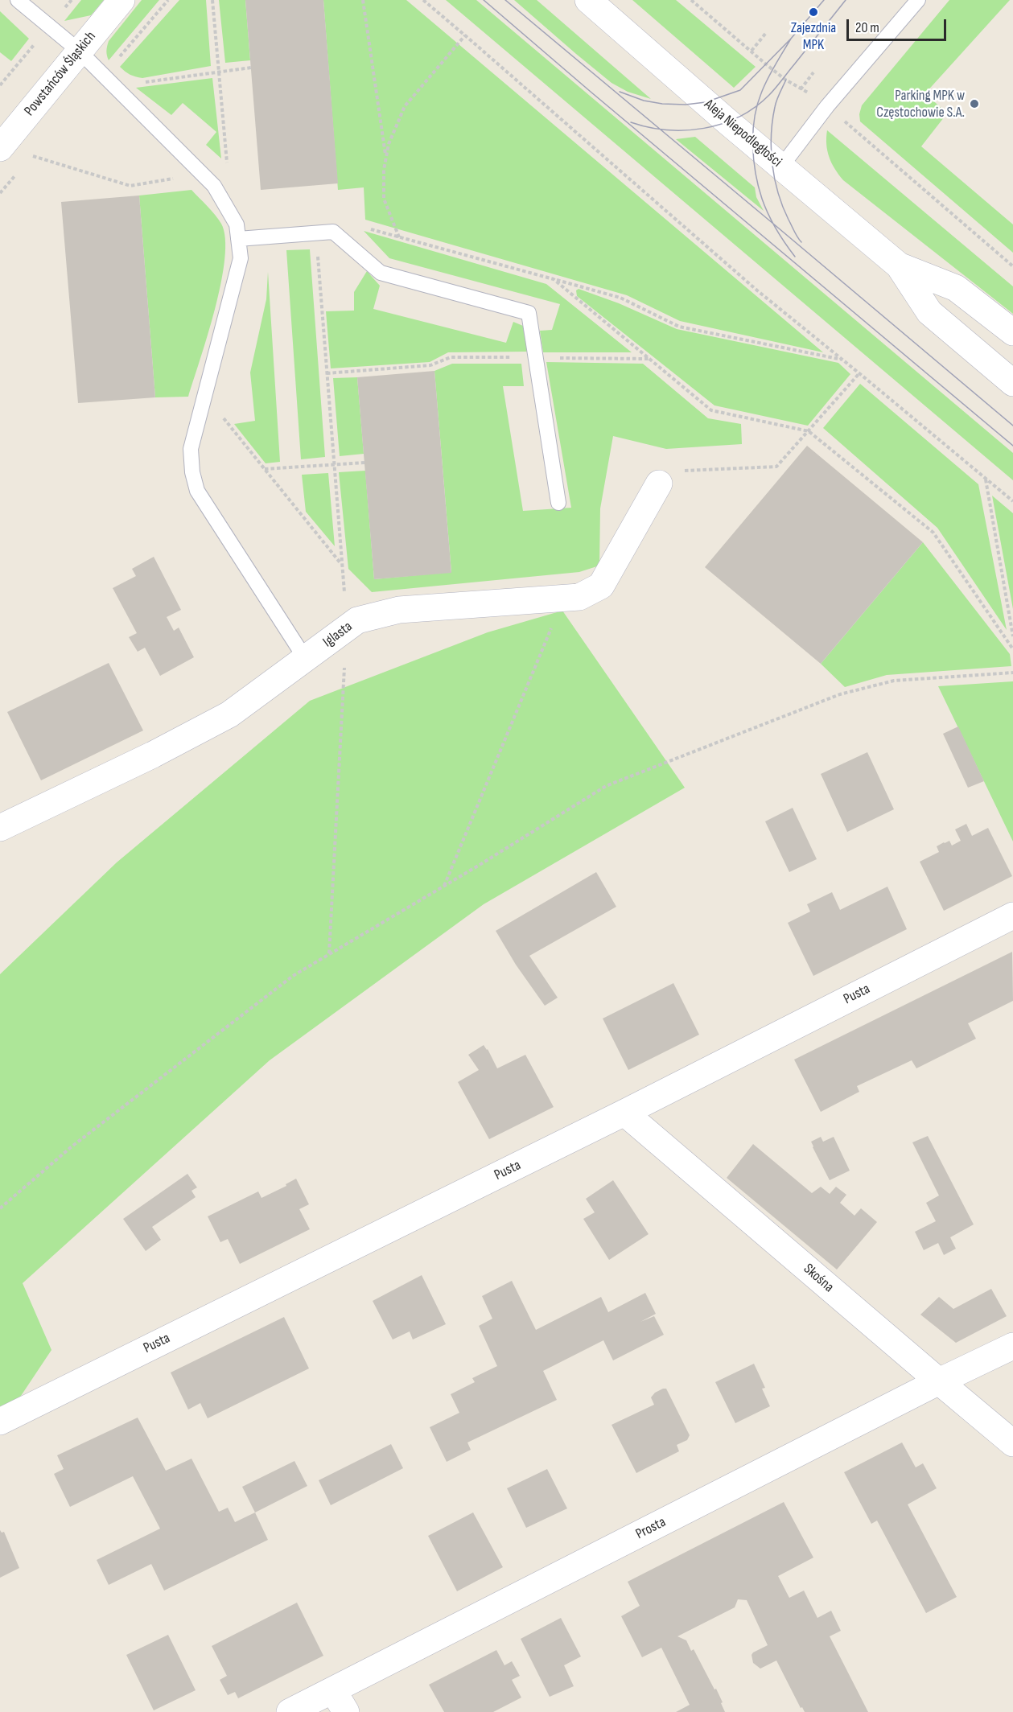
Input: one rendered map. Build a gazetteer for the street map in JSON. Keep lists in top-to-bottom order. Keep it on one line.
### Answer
{"streets":{"street":["Powstańców Śląskich","Aleja Niepodległości","Iglasta","Pusta","Skośna","Prosta"]},"crossings":[["Pusta","Skośna"],["Skośna","Prosta"]],"places":["Zajezdnia MPK","Parking MPK w Częstochowie S.A."],"scale_bar":"20 m"}
